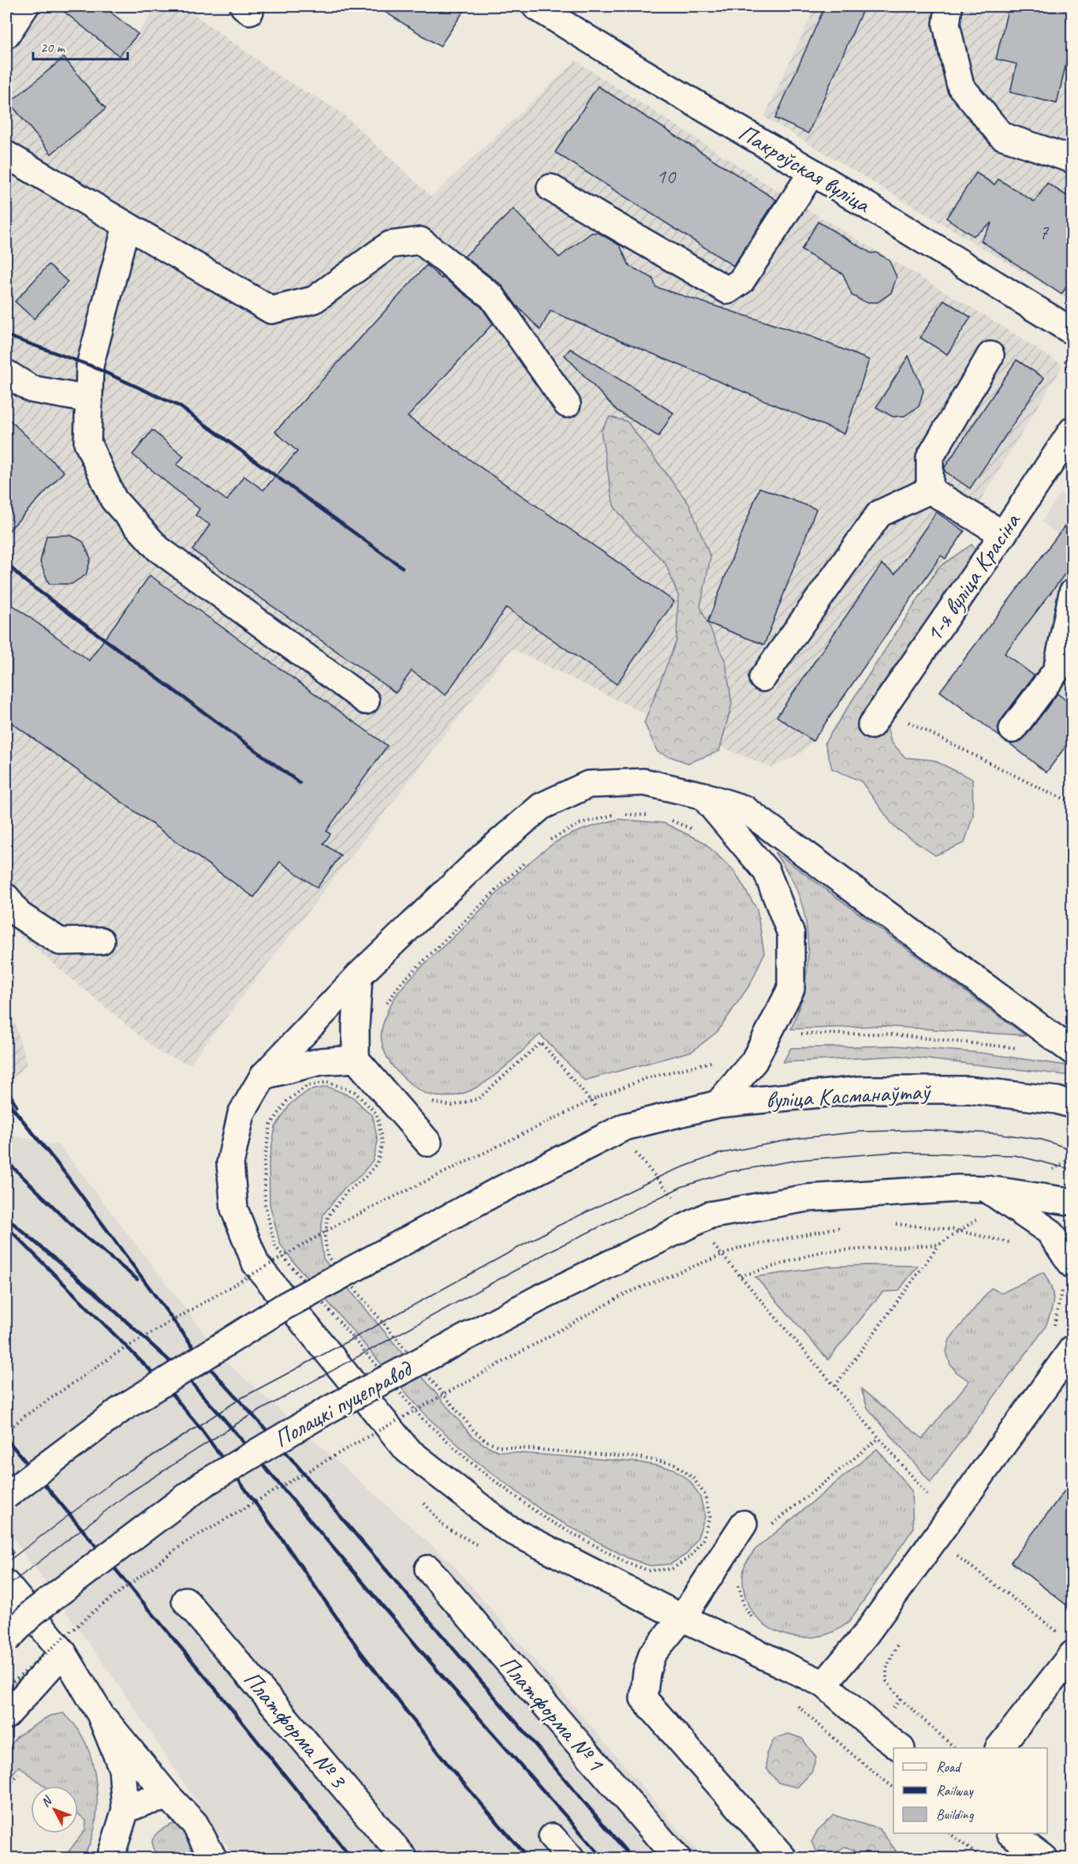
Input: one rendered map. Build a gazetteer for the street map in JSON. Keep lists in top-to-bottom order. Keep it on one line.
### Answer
{"streets":{"main road":["Пакроўская вуліца","1-я вуліца Красіна","вуліца Касманаўтаў","Полацкі пуцеправод","Платформа № 1","Платформа № 3"]},"house_numbers":["10","7"],"legend":["Road","Railway","Building"],"scale_bar":"20 m","north":"top left"}
